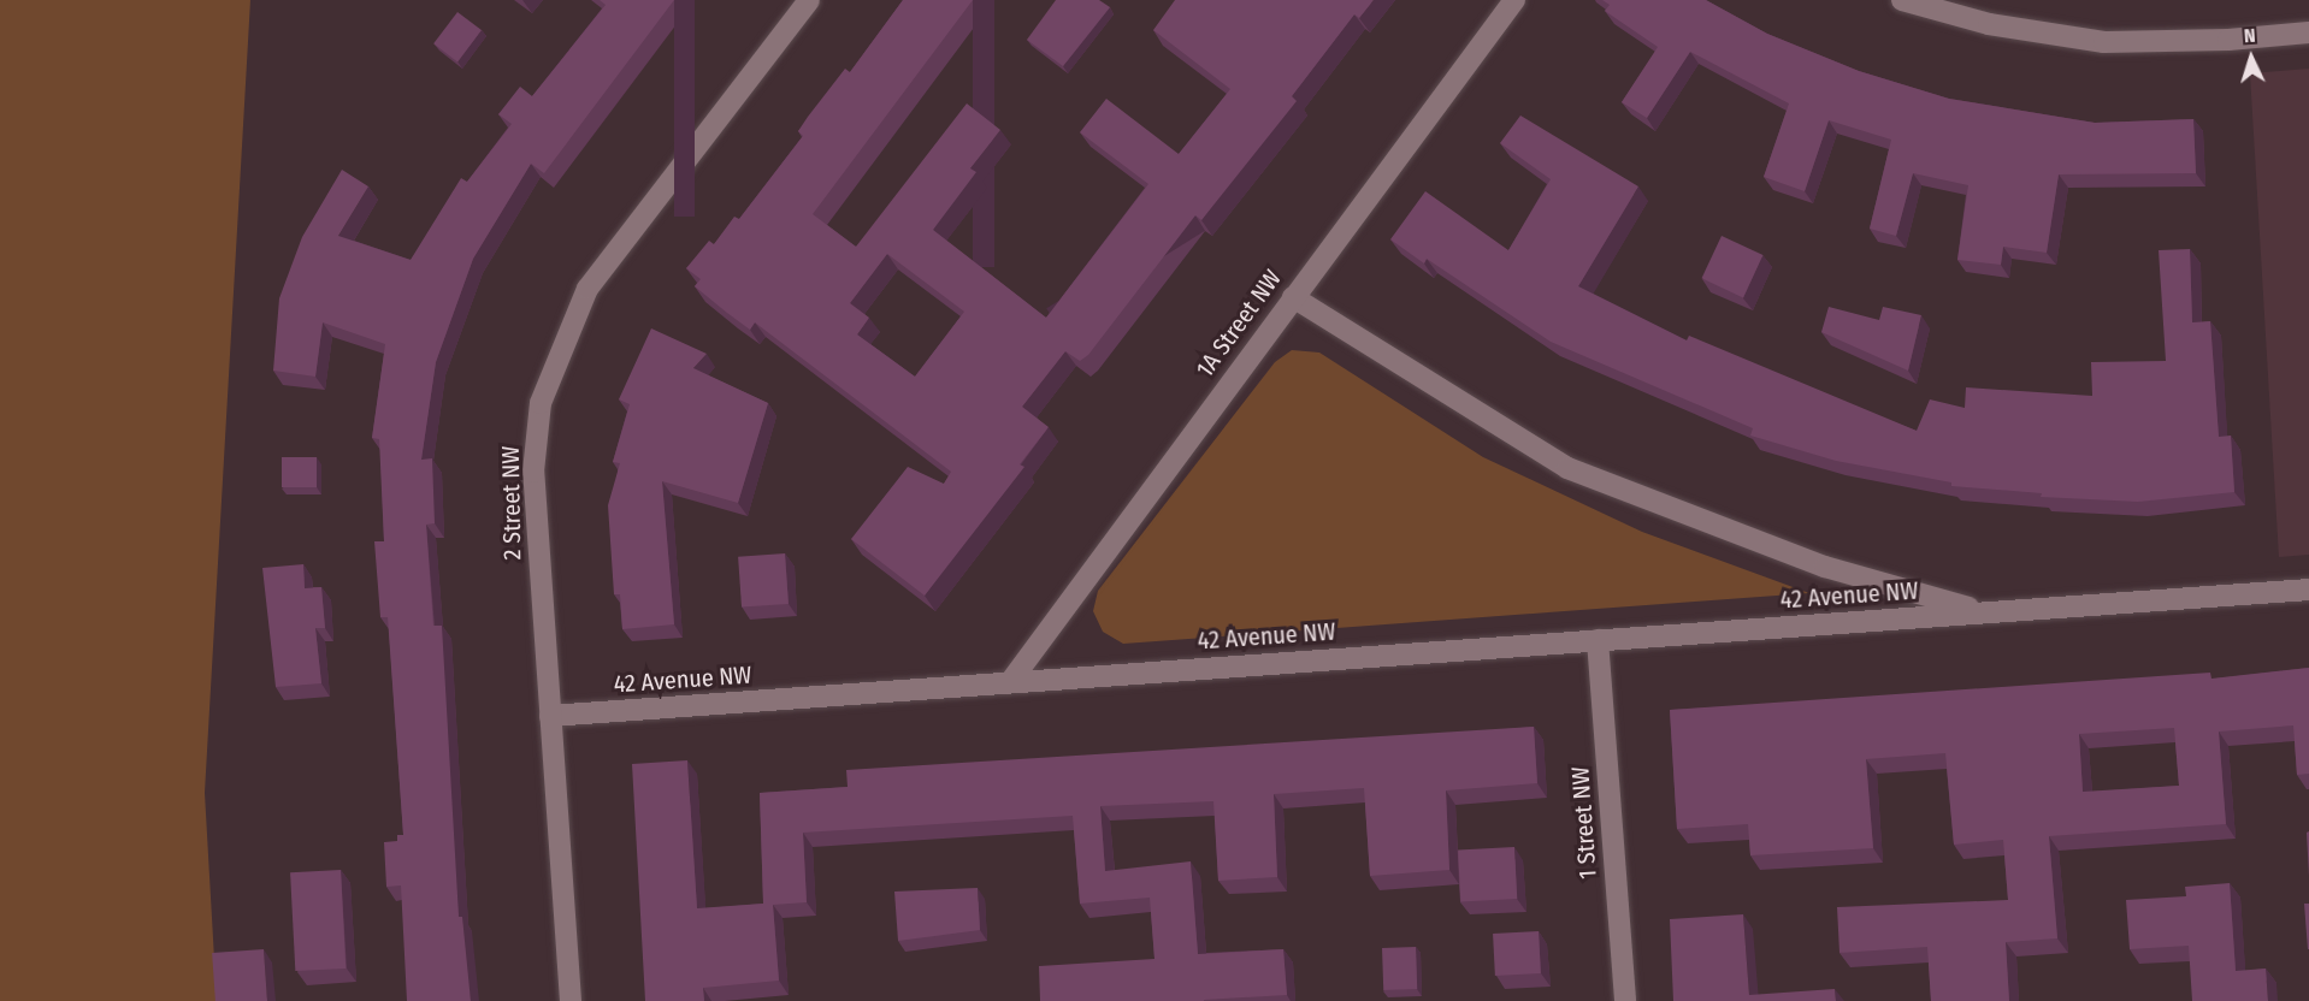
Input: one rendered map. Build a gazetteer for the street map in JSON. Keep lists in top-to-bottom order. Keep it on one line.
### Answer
{"streets":{"street":["1A Street NW","2 Street NW","42 Avenue NW","1 Street NW"]},"crossings":[["1A Street NW","42 Avenue NW"],["2 Street NW","42 Avenue NW"],["42 Avenue NW","1 Street NW"]],"north":"top"}
